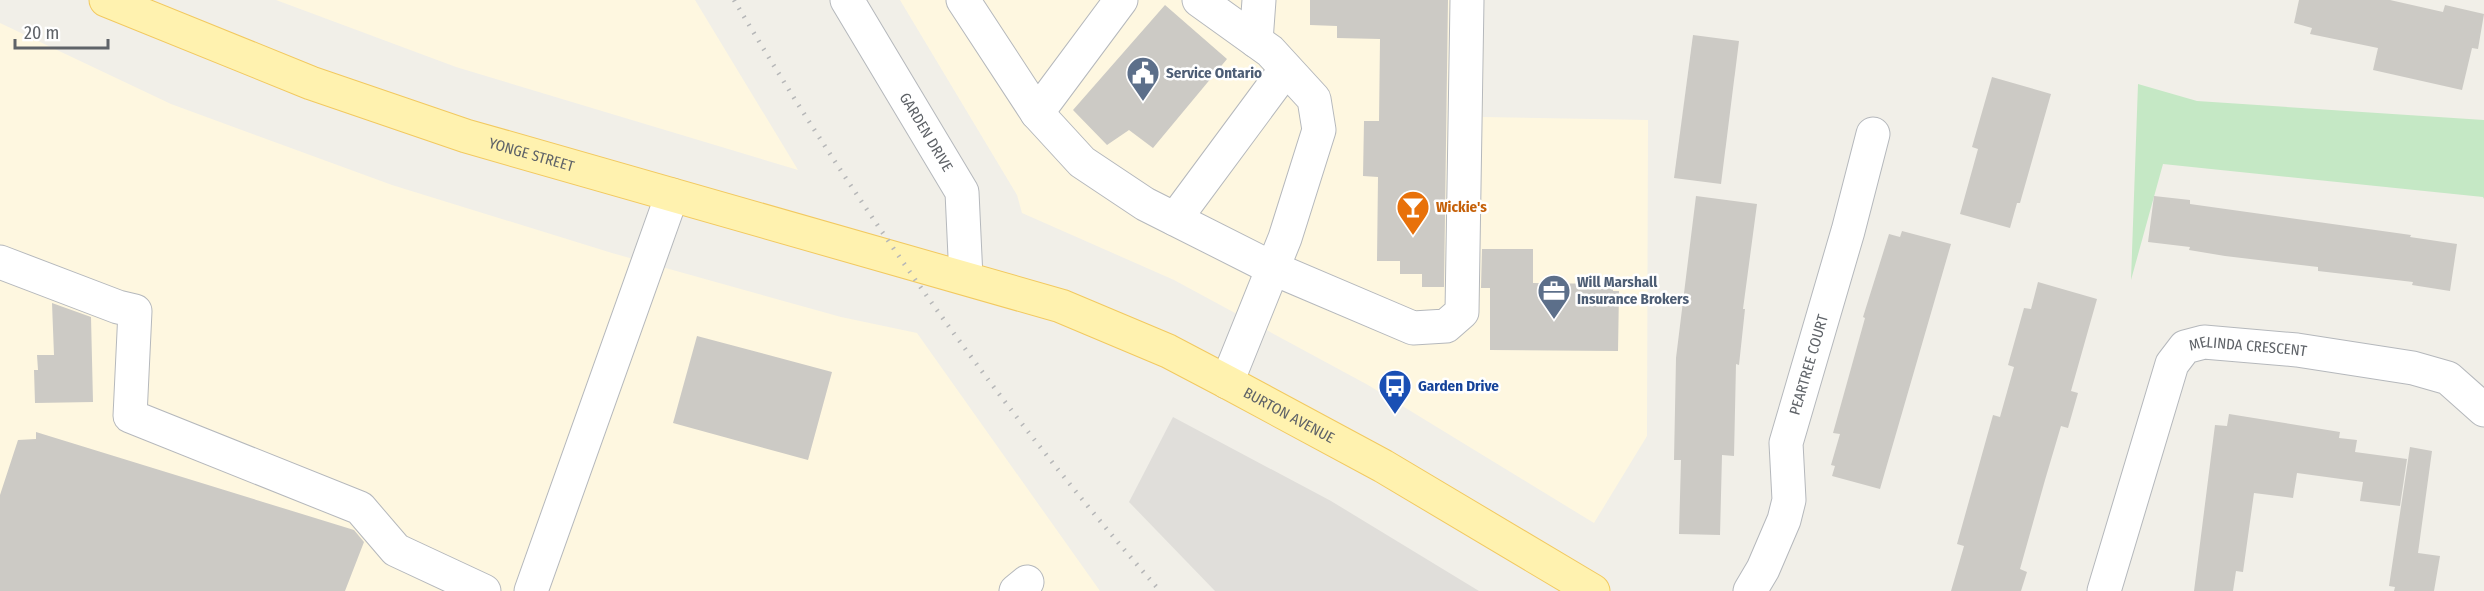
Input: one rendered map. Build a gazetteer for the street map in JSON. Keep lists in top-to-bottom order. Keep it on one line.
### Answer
{"streets":{"main road":["YONGE STREET","BURTON AVENUE"],"street":["GARDEN DRIVE","MELINDA CRESCENT","PEARTREE COURT"]},"crossings":[["GARDEN DRIVE","YONGE STREET"],["GARDEN DRIVE","BURTON AVENUE"],["YONGE STREET","BURTON AVENUE"]],"places":{"public building":["Service Ontario"],"bar":["Wickie's"],"office":["Will Marshall Insurance Brokers"],"bus stop":["Garden Drive"]},"scale_bar":"20 m"}
